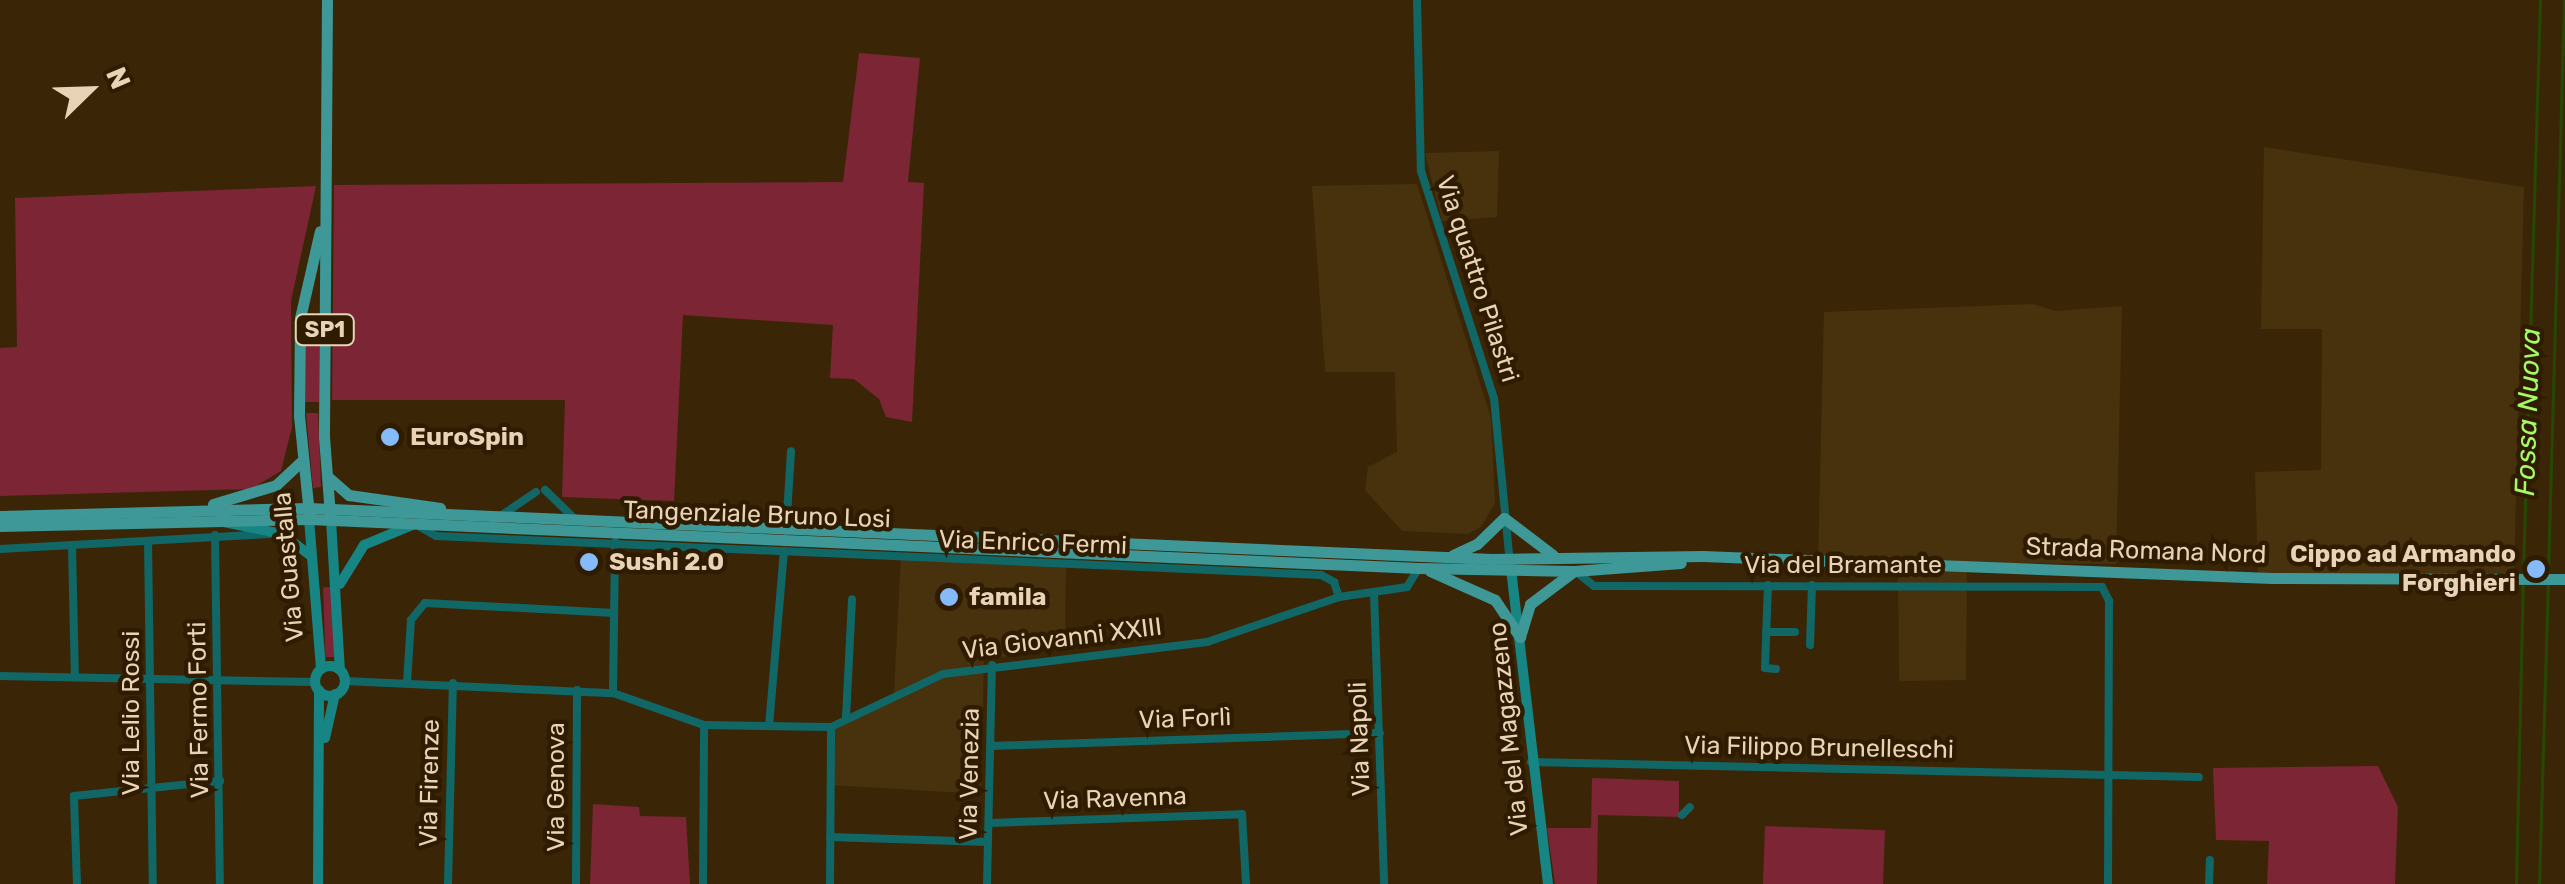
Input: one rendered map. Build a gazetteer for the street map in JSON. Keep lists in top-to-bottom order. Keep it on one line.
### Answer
{"streets":{"main road":["SP1","Tangenziale Bruno Losi","Strada Romana Nord","Via Guastalla"],"street":["Via quattro Pilastri","Via Enrico Fermi","Via del Bramante","Via Giovanni XXIII","Via Fermo Forti","Via Lelio Rossi","Via Forlì","Via del Magazzeno","Via Napoli","Via Filippo Brunelleschi","Via Venezia","Via Firenze","Via Genova","Via Ravenna"]},"crossings":[["Via quattro Pilastri","Tangenziale Bruno Losi"],["Via quattro Pilastri","Strada Romana Nord"],["Via quattro Pilastri","Via del Magazzeno"],["Tangenziale Bruno Losi","Via Enrico Fermi"],["Tangenziale Bruno Losi","Strada Romana Nord"],["Tangenziale Bruno Losi","Via Guastalla"],["Tangenziale Bruno Losi","Via Giovanni XXIII"],["Tangenziale Bruno Losi","Via del Magazzeno"],["Via Enrico Fermi","Via Giovanni XXIII"],["Strada Romana Nord","Via del Bramante"],["Strada Romana Nord","Via del Magazzeno"],["Via del Bramante","Via Filippo Brunelleschi"],["Via Giovanni XXIII","Via Napoli"],["Via Giovanni XXIII","Via Venezia"],["Via Forlì","Via Napoli"],["Via Forlì","Via Venezia"],["Via del Magazzeno","Via Filippo Brunelleschi"],["Via Venezia","Via Ravenna"]],"water":["Fossa Nuova"],"places":["EuroSpin","Sushi 2.0","Cippo ad Armando Forghieri","famila"],"north":"top right"}
